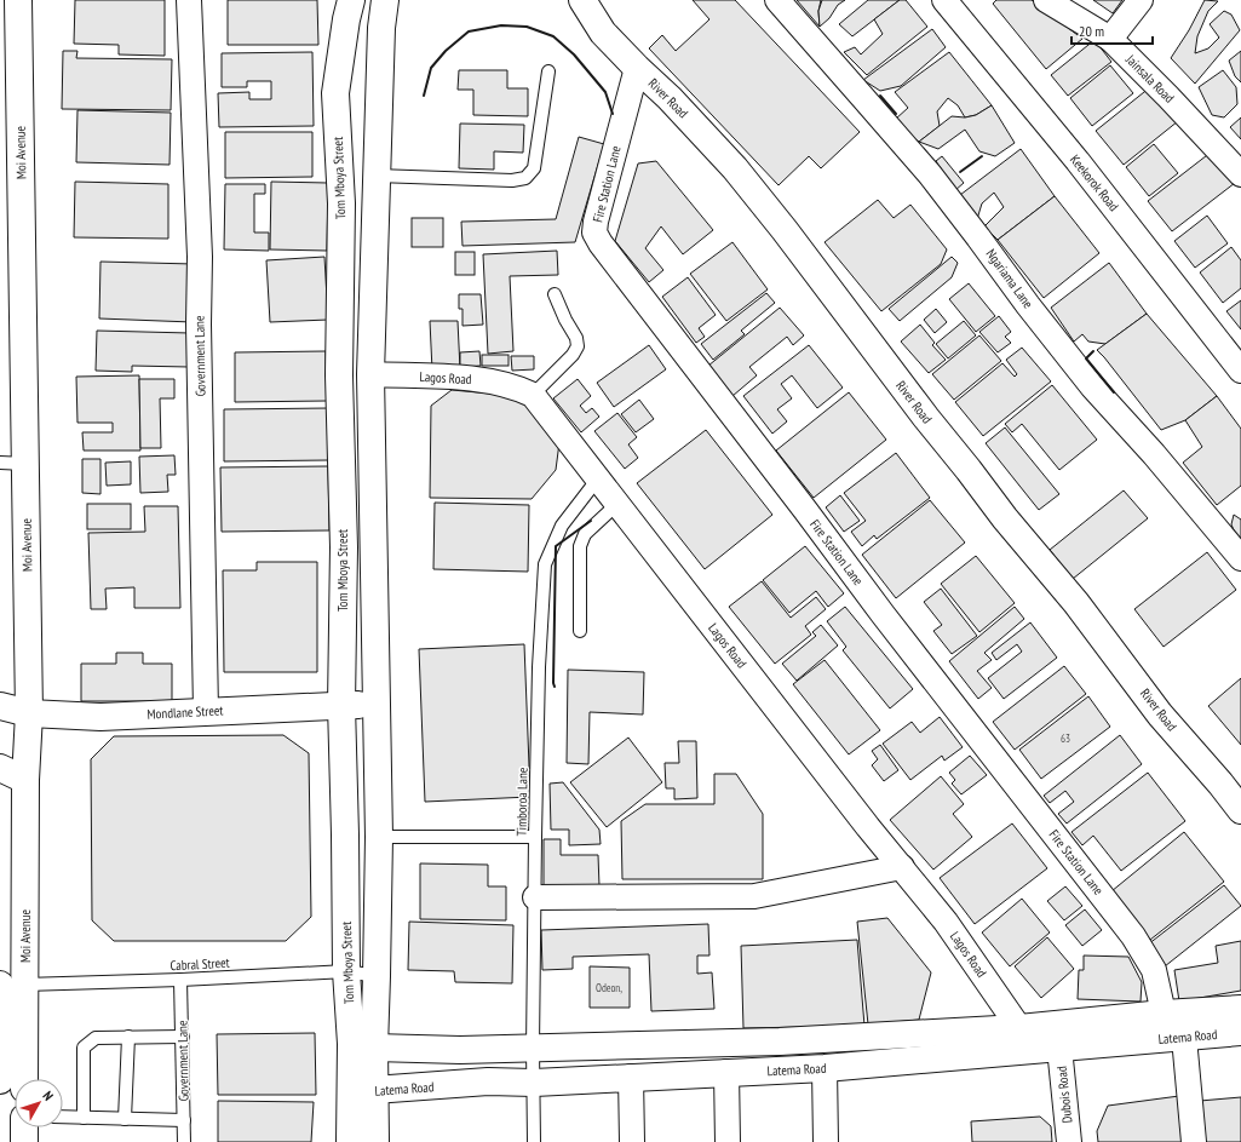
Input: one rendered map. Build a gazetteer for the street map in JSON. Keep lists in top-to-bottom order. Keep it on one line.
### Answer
{"streets":{"main road":["River Road","Moi Avenue","Tom Mboya Street","Mondlane Street","Latema Road"],"street":["Jainsala Road","Keekorok Road","Fire Station Lane","Ngariama Lane","Government Lane","Lagos Road","Dubois Road"],"lane":["Timboroa Lane","Cabral Street"]},"crossings":[["River Road","Fire Station Lane"],["Moi Avenue","Mondlane Street"],["Moi Avenue","Cabral Street"],["Tom Mboya Street","Lagos Road"],["Tom Mboya Street","Mondlane Street"],["Tom Mboya Street","Cabral Street"],["Tom Mboya Street","Latema Road"],["Fire Station Lane","Latema Road"],["Government Lane","Mondlane Street"],["Government Lane","Cabral Street"],["Lagos Road","Timboroa Lane"],["Lagos Road","Latema Road"],["Timboroa Lane","Latema Road"],["Latema Road","Dubois Road"]],"house_numbers":["63","Odeon,"],"scale_bar":"20 m","north":"top right"}
